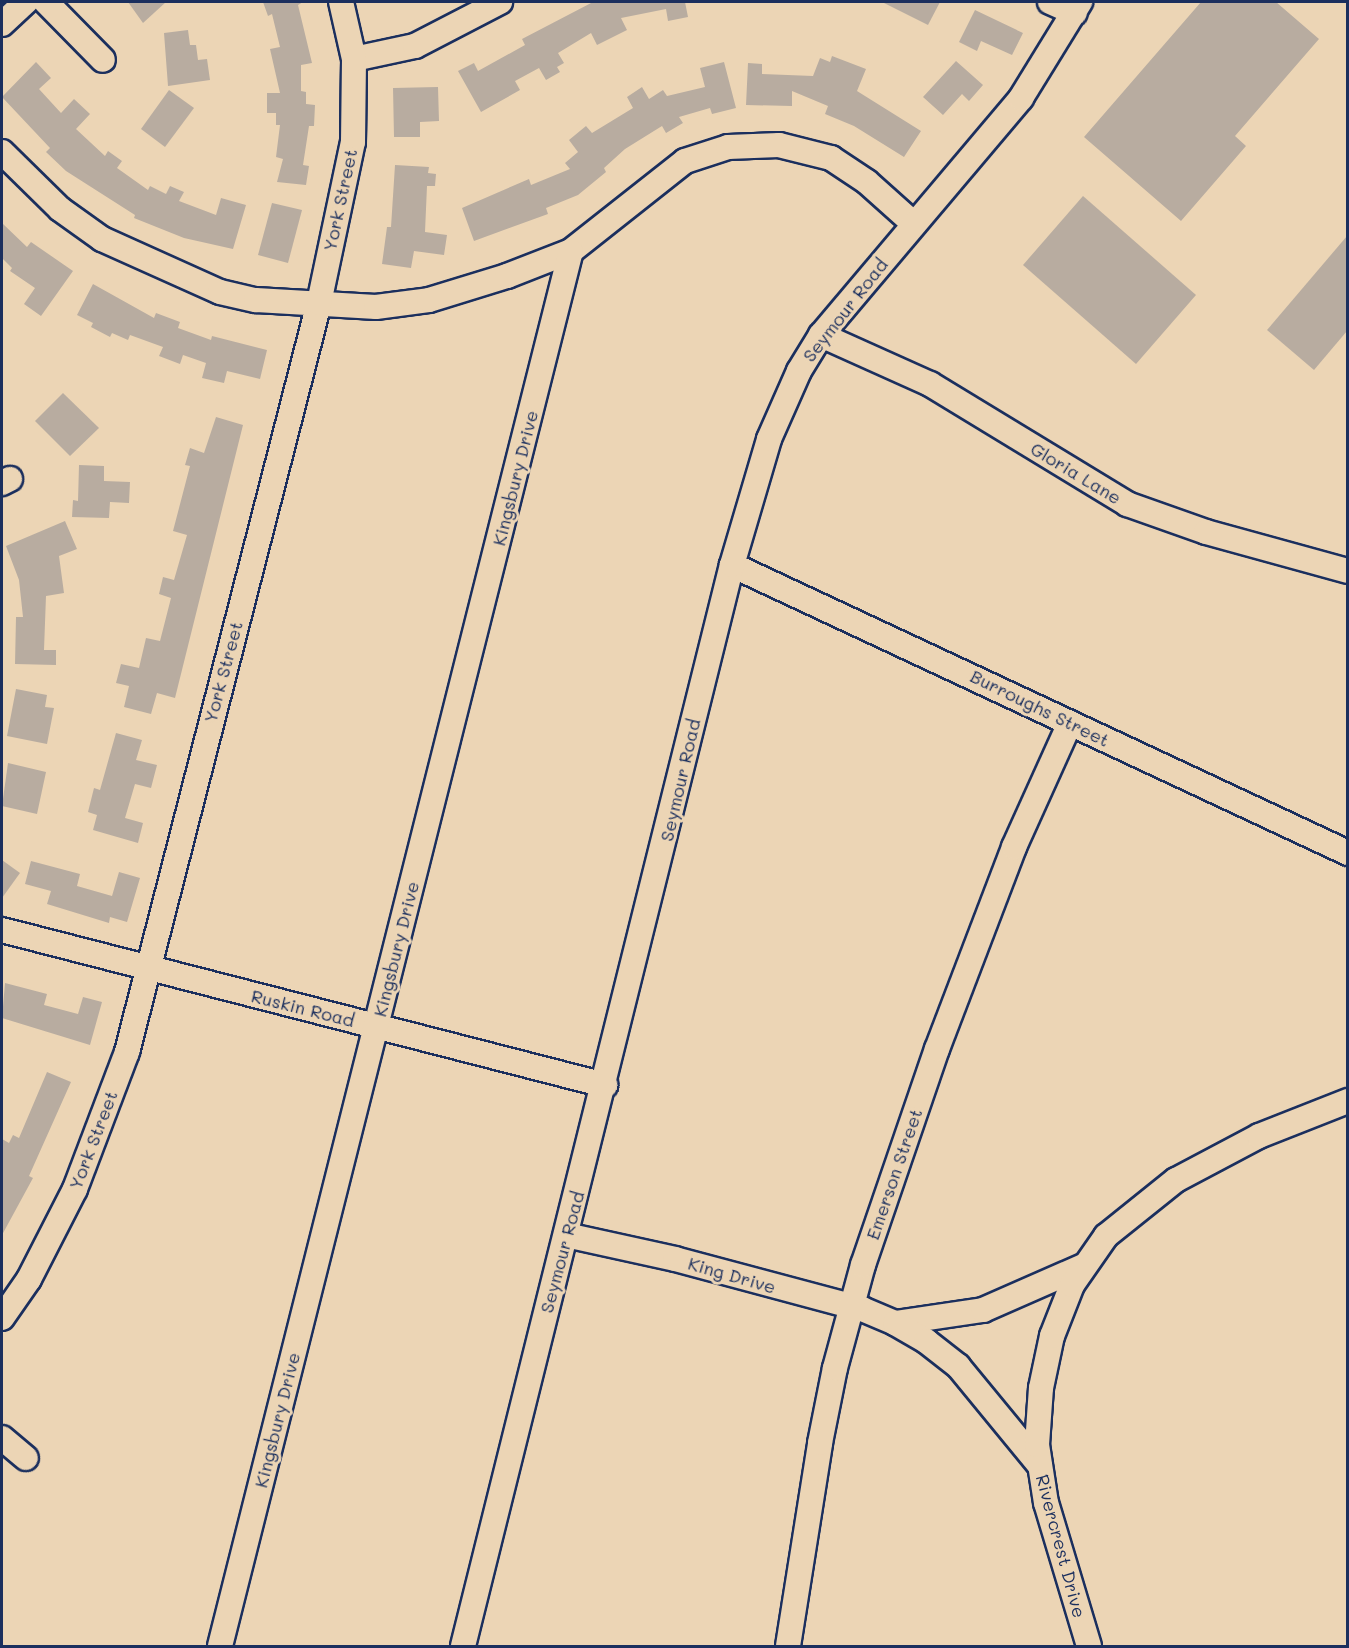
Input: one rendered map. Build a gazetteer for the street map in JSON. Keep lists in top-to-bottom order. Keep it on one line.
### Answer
{"streets":{"street":["York Street","Seymour Road","Gloria Lane","Kingsbury Drive","Burroughs Street","Ruskin Road","Emerson Street","King Drive","Rivercrest Drive"]},"crossings":[["York Street","Ruskin Road"],["Seymour Road","Gloria Lane"],["Seymour Road","Burroughs Street"],["Seymour Road","Ruskin Road"],["Seymour Road","King Drive"],["Kingsbury Drive","Ruskin Road"],["Burroughs Street","Emerson Street"],["Emerson Street","King Drive"],["King Drive","Rivercrest Drive"]]}
